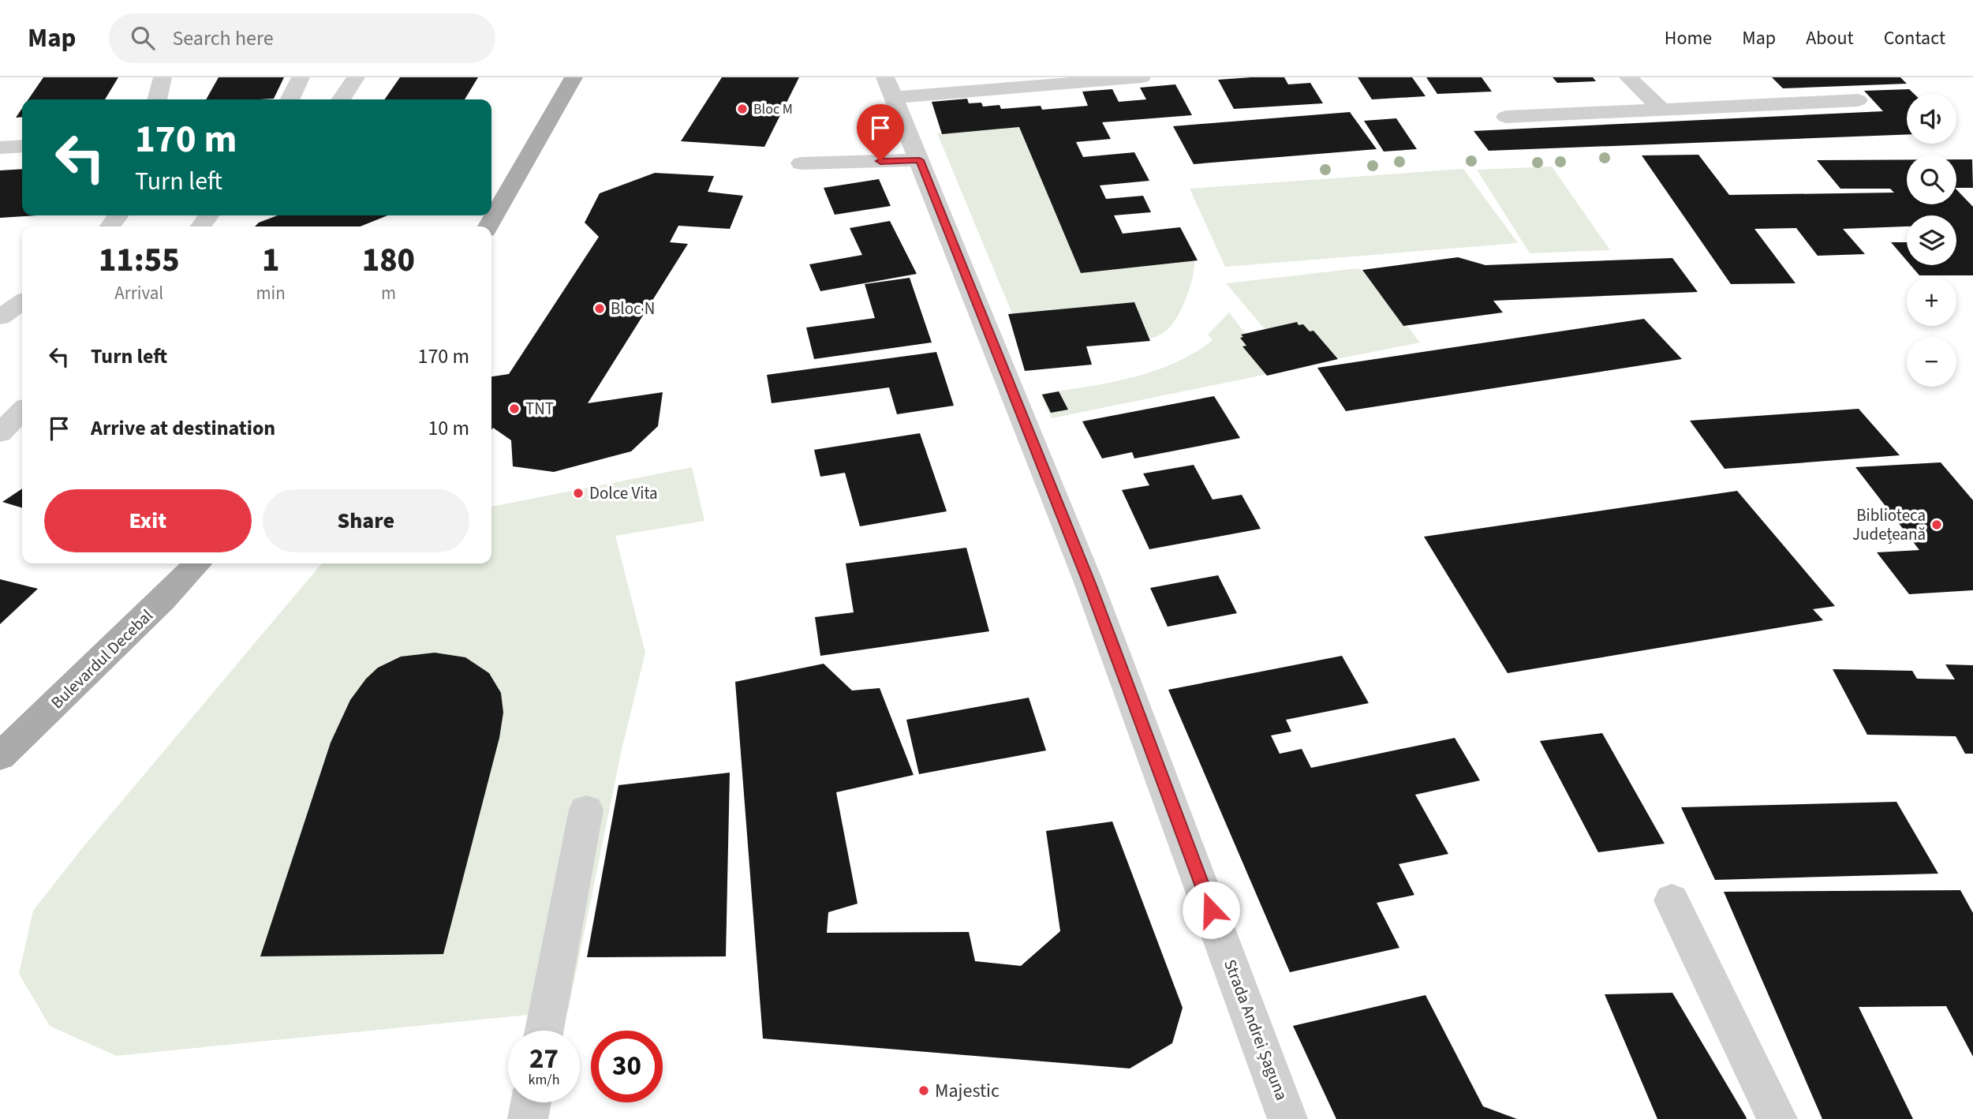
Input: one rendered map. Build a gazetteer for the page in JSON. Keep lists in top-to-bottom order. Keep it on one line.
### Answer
{"streets":{"main road":["Bulevardul Decebal"],"street":["Strada Andrei Șaguna"]},"places":["Bloc M","Bloc N","TNT","Dolce Vita","Biblioteca Județeană","Majestic"],"page":{"header":"Map","search":"Search here","nav":["Home","Map","About","Contact"],"map_buttons":["+","−"],"turn":["170 m","Turn left"],"eta":["11:55","Arrival","1","min","180","m"],"list":[{"name":"Turn left","value":"170 m"},{"name":"Arrive at destination","value":"10 m"}],"buttons":["Exit","Share"],"speed":"27 km/h","limit":"30"}}
